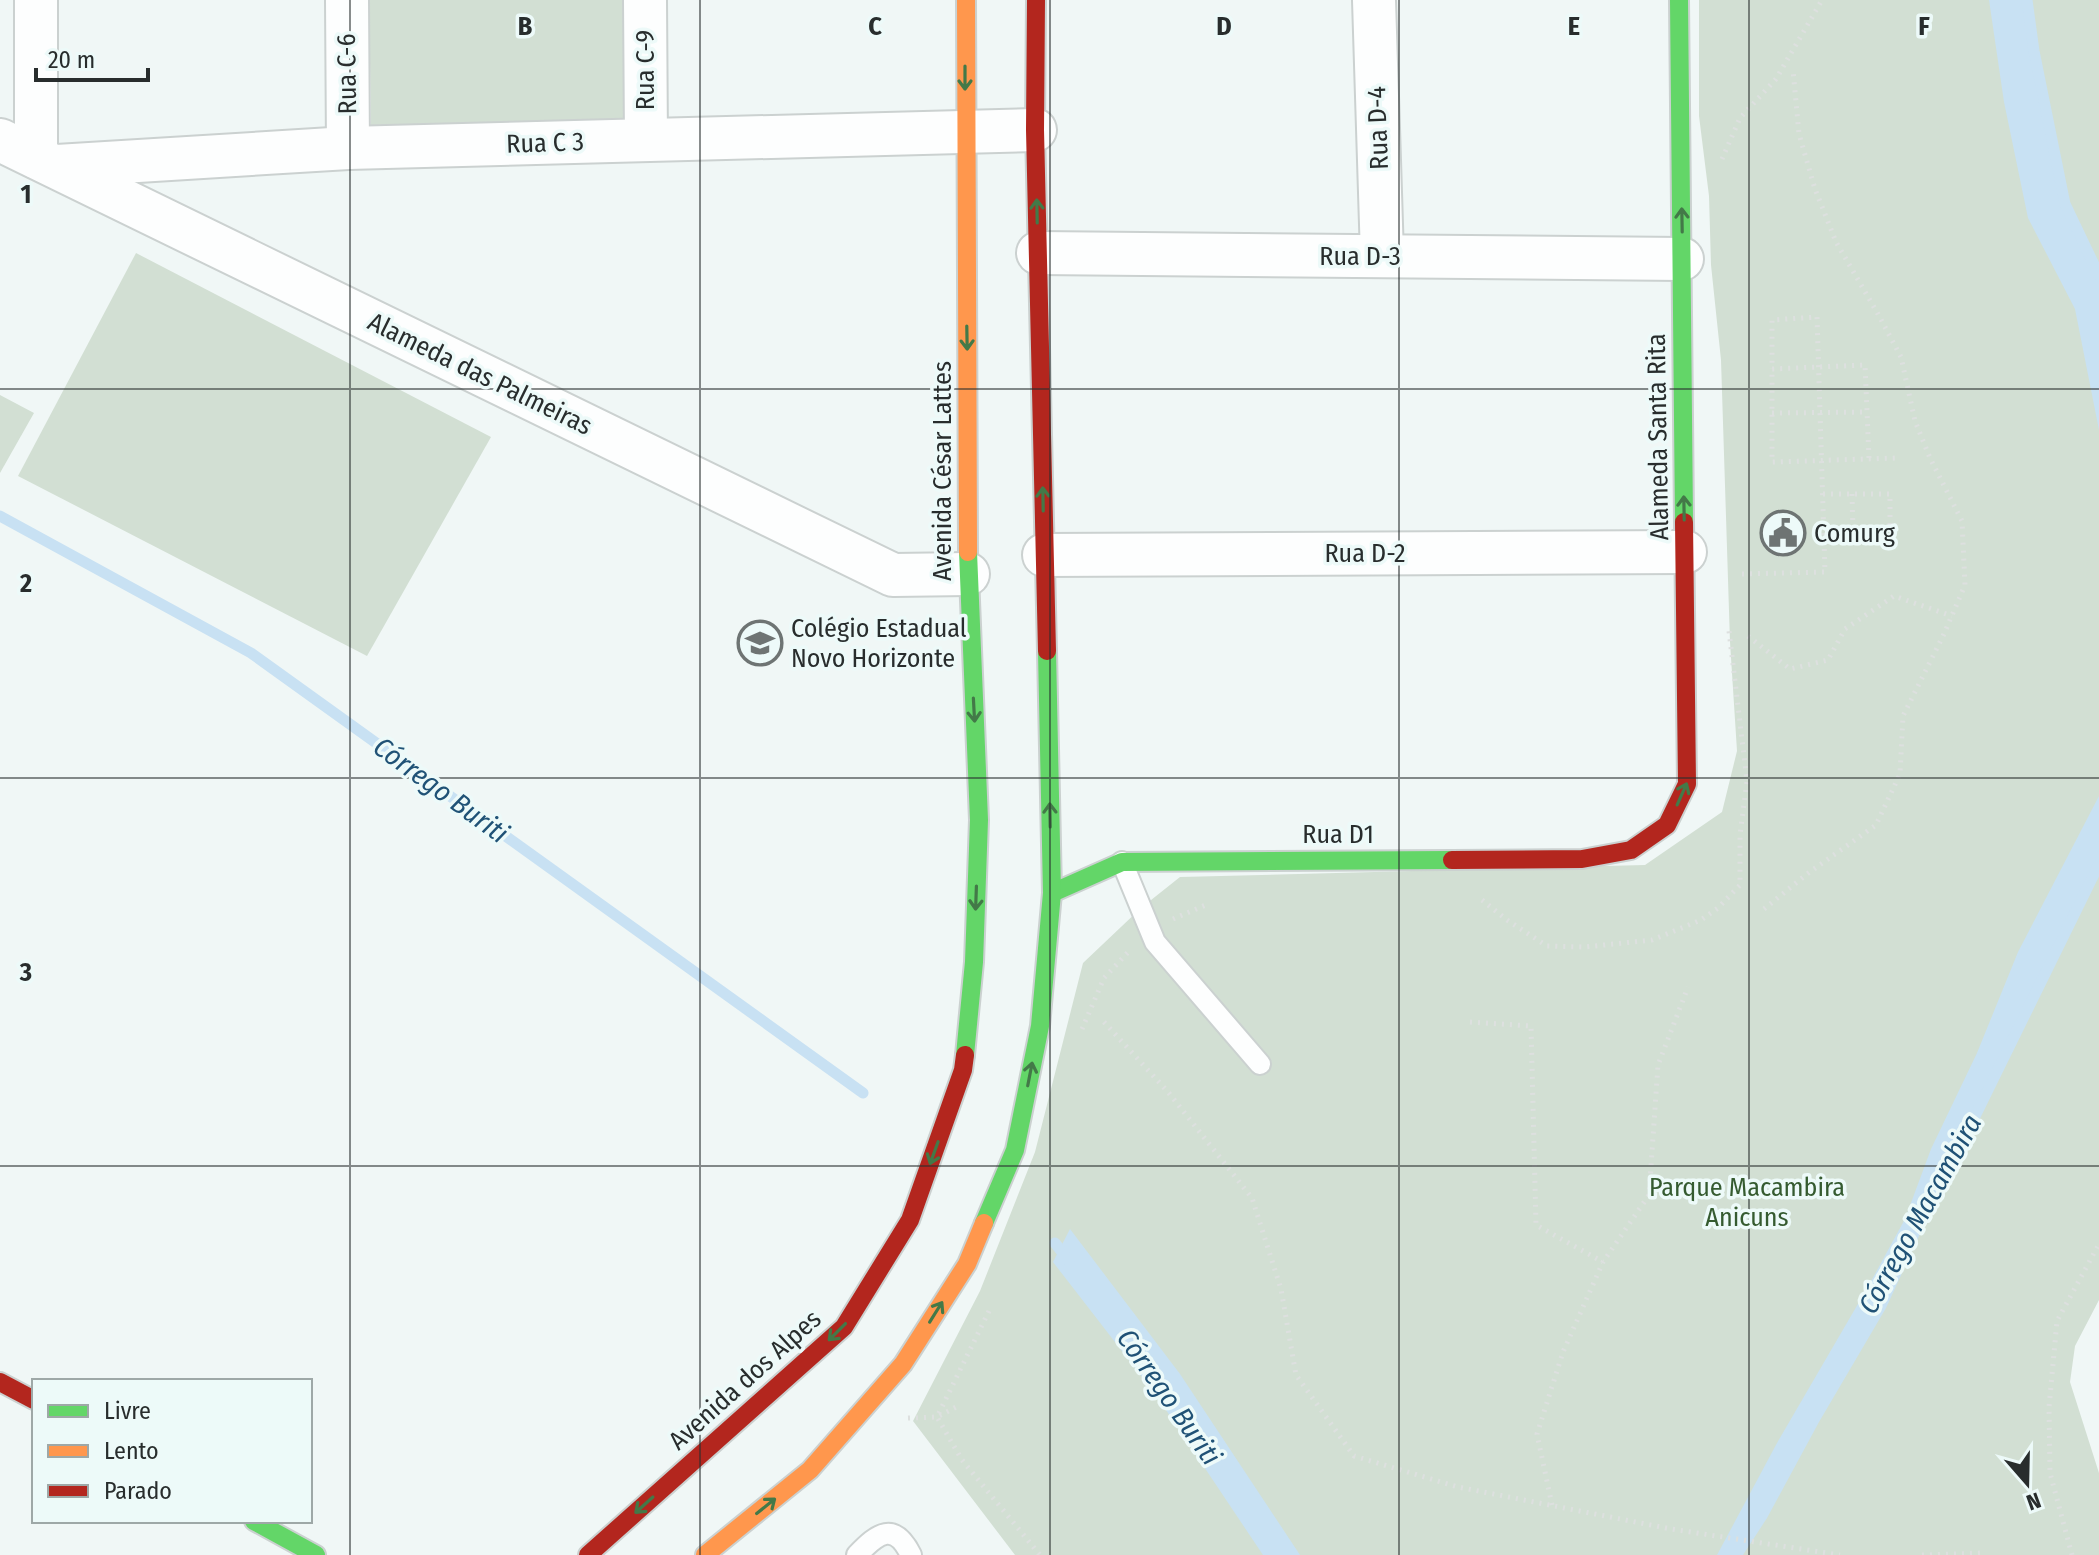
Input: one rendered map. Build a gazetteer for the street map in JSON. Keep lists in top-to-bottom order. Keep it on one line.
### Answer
{"streets":{"main road":["Alameda Santa Rita","Avenida César Lattes","Rua D1","Avenida dos Alpes"],"street":["Rua C-9","Rua C-6","Rua D-4","Rua C 3","Rua D-3","Alameda das Palmeiras","Rua D-2"]},"crossings":[["Rua C-9","Rua C 3"],["Rua C-6","Rua C 3"],["Rua D-4","Rua D-3"],["Rua C 3","Alameda das Palmeiras"],["Rua C 3","Avenida César Lattes"],["Rua D-3","Alameda Santa Rita"],["Alameda das Palmeiras","Avenida César Lattes"],["Alameda Santa Rita","Rua D-2"],["Alameda Santa Rita","Rua D1"],["Avenida César Lattes","Avenida dos Alpes"]],"one_way":["Alameda Santa Rita"],"water":["Córrego Buriti","Córrego Macambira"],"parks":["Parque Macambira Anicuns"],"places":{"public building":["Comurg"],"school or university":["Colégio Estadual Novo Horizonte"]},"legend":["Livre","Lento","Parado"],"scale_bar":"20 m","north":"bottom","grid":{"columns":["B","C","D","E","F"],"rows":["1","2","3"]}}
